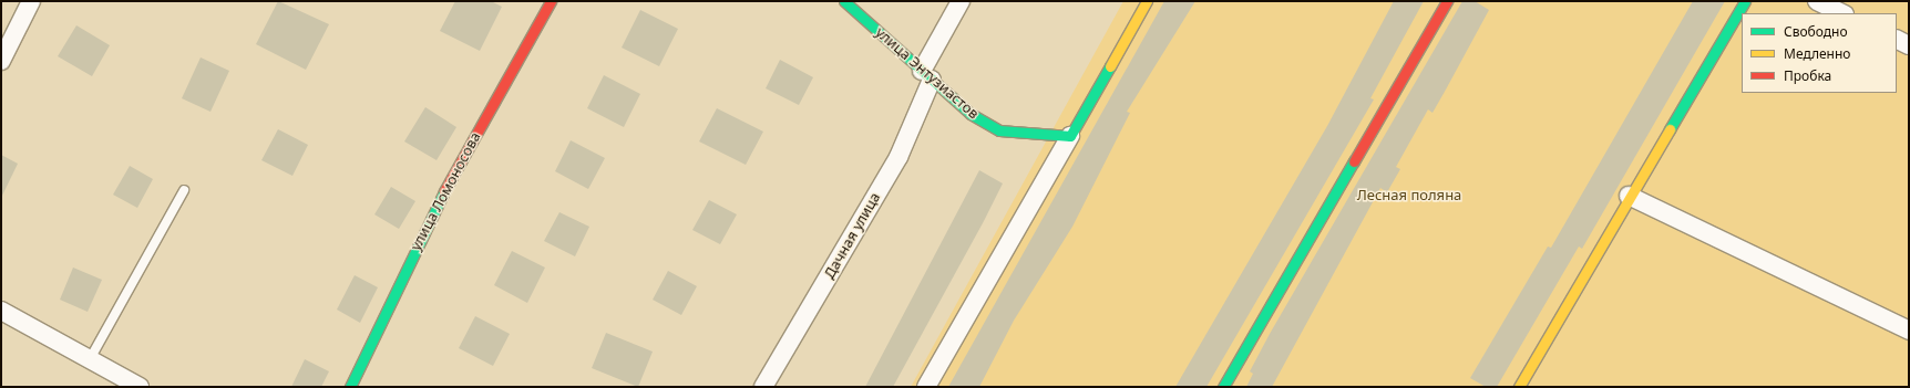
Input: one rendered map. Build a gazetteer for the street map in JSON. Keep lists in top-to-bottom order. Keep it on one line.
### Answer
{"streets":{"street":["улица Энтузиастов","улица Ломоносова","Дачная улица"]},"crossings":[["улица Энтузиастов","Дачная улица"]],"parks":["Лесная поляна"],"legend":["Свободно","Медленно","Пробка"]}
